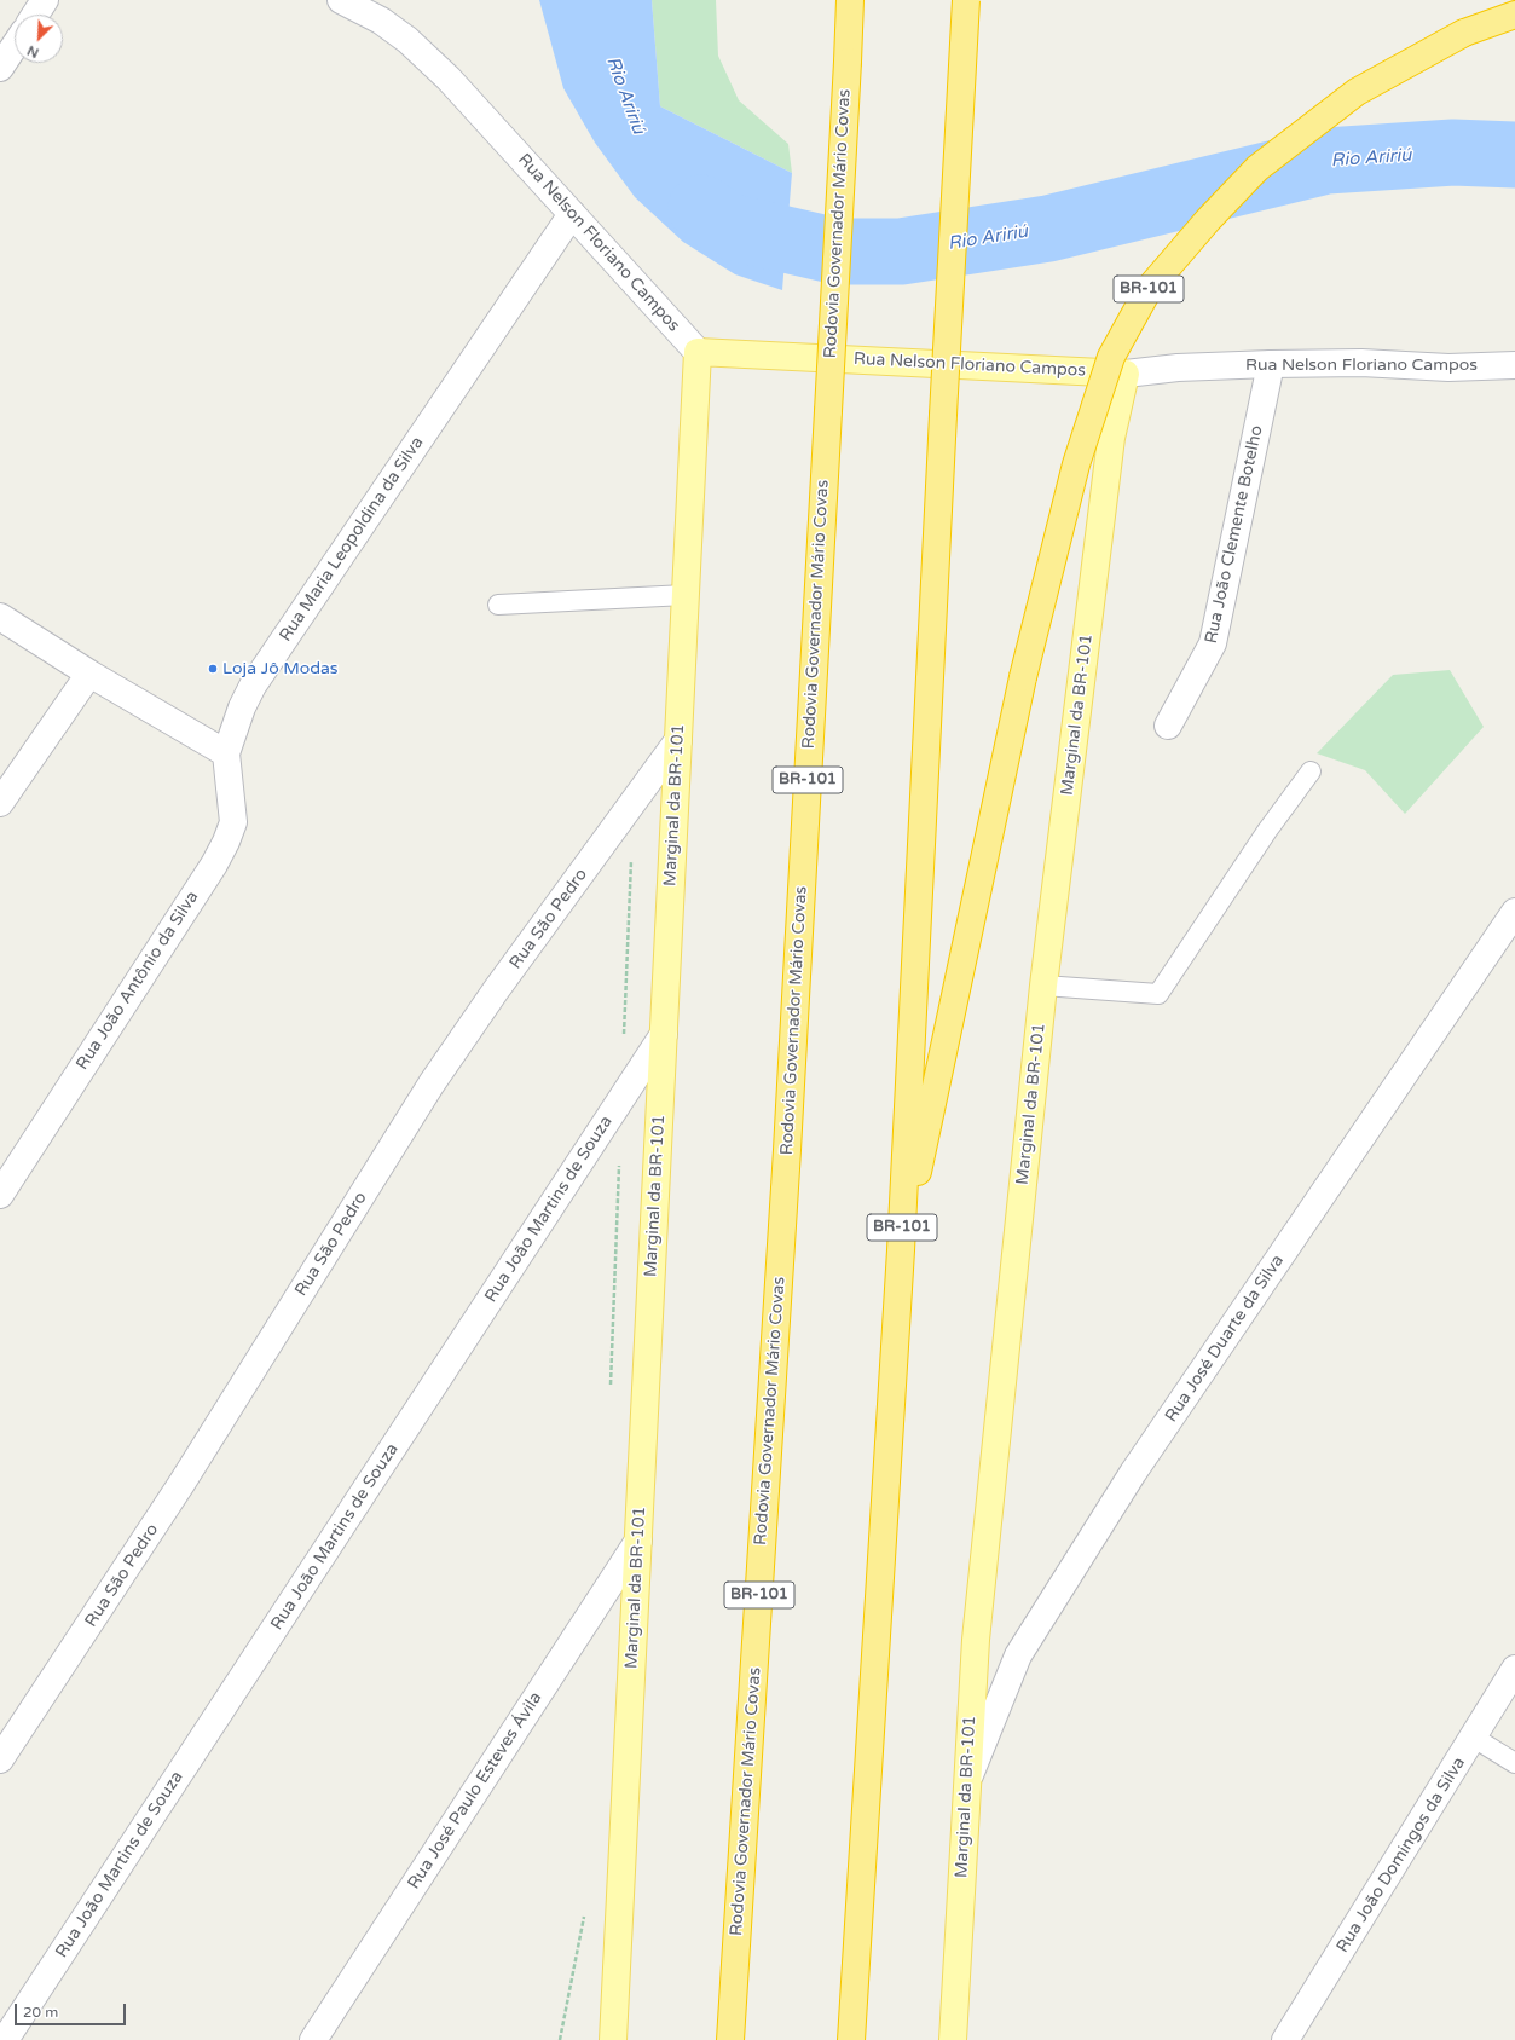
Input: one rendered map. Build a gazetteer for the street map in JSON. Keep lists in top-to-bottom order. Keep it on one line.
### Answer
{"streets":{"highway":["Rodovia Governador Mário Covas","BR-101"],"main road":["Rua Nelson Floriano Campos","Marginal da BR-101"],"street":["Rua João Clemente Botelho","Rua Maria Leopoldina da Silva","Rua São Pedro","Rua João Antônio da Silva","Rua João Martins de Souza","Rua José Duarte da Silva","Rua José Paulo Esteves Ávila","Rua João Domingos da Silva"]},"crossings":[["Rua Nelson Floriano Campos","Rua João Clemente Botelho"],["Rua Nelson Floriano Campos","Rua Maria Leopoldina da Silva"],["Rua Nelson Floriano Campos","Marginal da BR-101"],["Rua Maria Leopoldina da Silva","Rua João Antônio da Silva"],["Marginal da BR-101","Rua São Pedro"],["Marginal da BR-101","Rua João Martins de Souza"],["Marginal da BR-101","Rua José Duarte da Silva"],["Marginal da BR-101","Rua José Paulo Esteves Ávila"]],"water":["Rio Aririú"],"places":["Loja Jô Modas"],"scale_bar":"20 m","north":"bottom left"}
